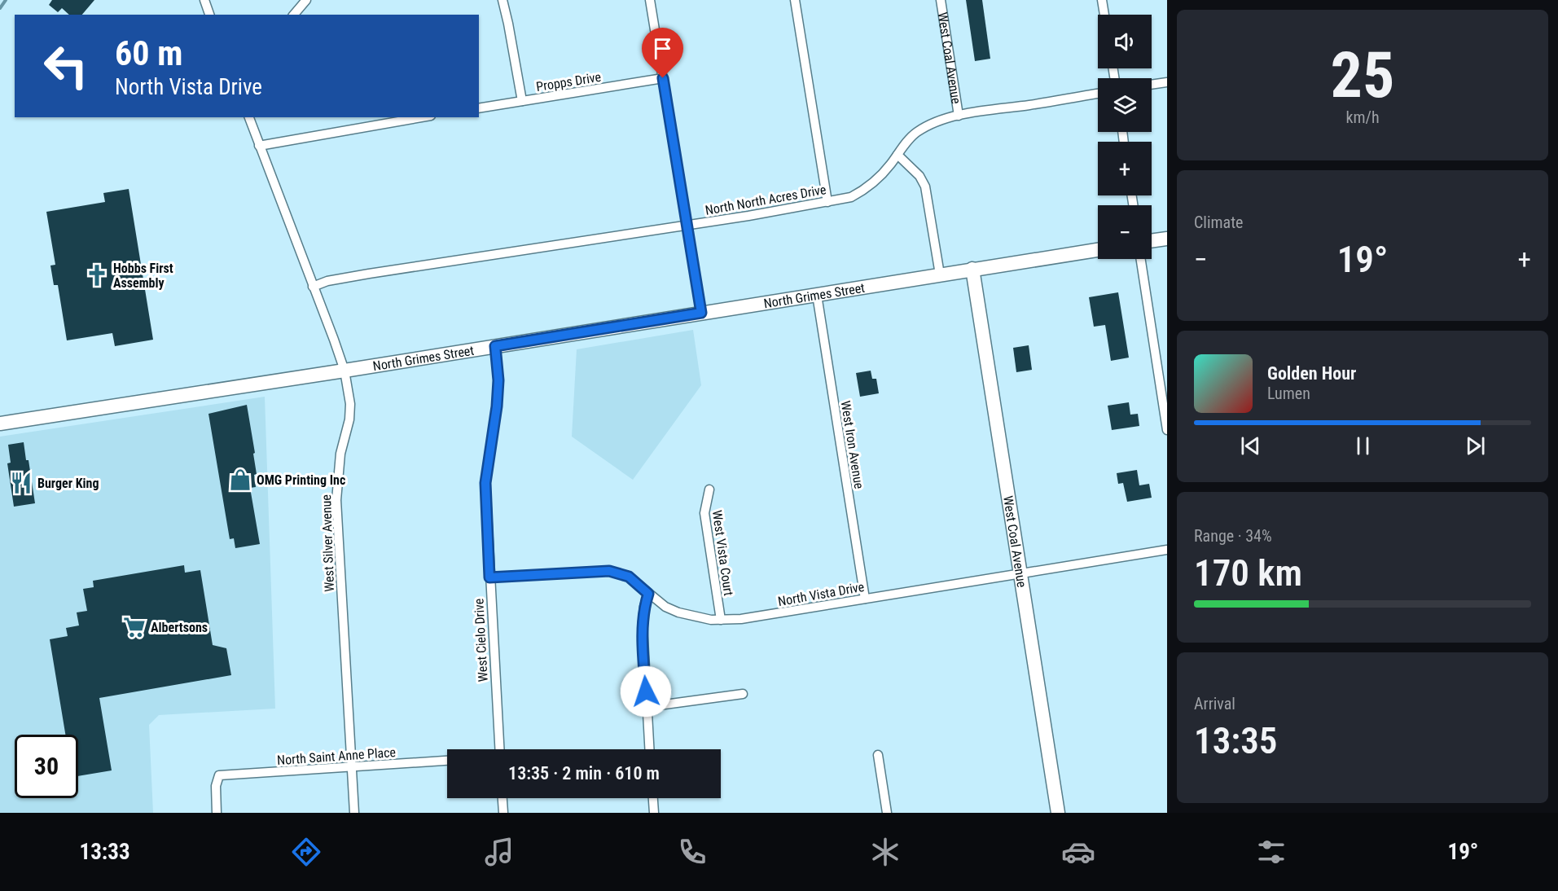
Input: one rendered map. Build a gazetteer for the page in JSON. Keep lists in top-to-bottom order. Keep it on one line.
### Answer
{"streets":{"main road":["West Coal Avenue","North Grimes Street"],"street":["Propps Drive","North North Acres Drive","West Iron Avenue","West Silver Avenue","West Vista Court","North Vista Drive","West Cielo Drive","North Saint Anne Place"]},"crossings":[["West Coal Avenue","North North Acres Drive"],["West Coal Avenue","North Grimes Street"],["West Coal Avenue","North Vista Drive"],["North North Acres Drive","West Silver Avenue"],["North Grimes Street","West Iron Avenue"],["North Grimes Street","West Silver Avenue"],["North Grimes Street","West Cielo Drive"],["West Iron Avenue","North Vista Drive"],["West Silver Avenue","North Saint Anne Place"],["West Vista Court","North Vista Drive"],["North Vista Drive","West Cielo Drive"]],"places":{"church":["Hobbs First Assembly"],"shop":["OMG Printing Inc"],"restaurant":["Burger King"],"supermarket":["Albertsons"]},"page":{"tile":[["25","km/h"],"Climate",["Range · 34%","170 km"],["Arrival","13:35"]],"map_buttons":["+","−"],"turn":["60 m","North Vista Drive"],"heat":["−","19°","+"],"song":["Golden Hour","Lumen"],"limit":"30","trip":"13:35 · 2 min · 610 m","tabs":["13:33","19°"]}}
